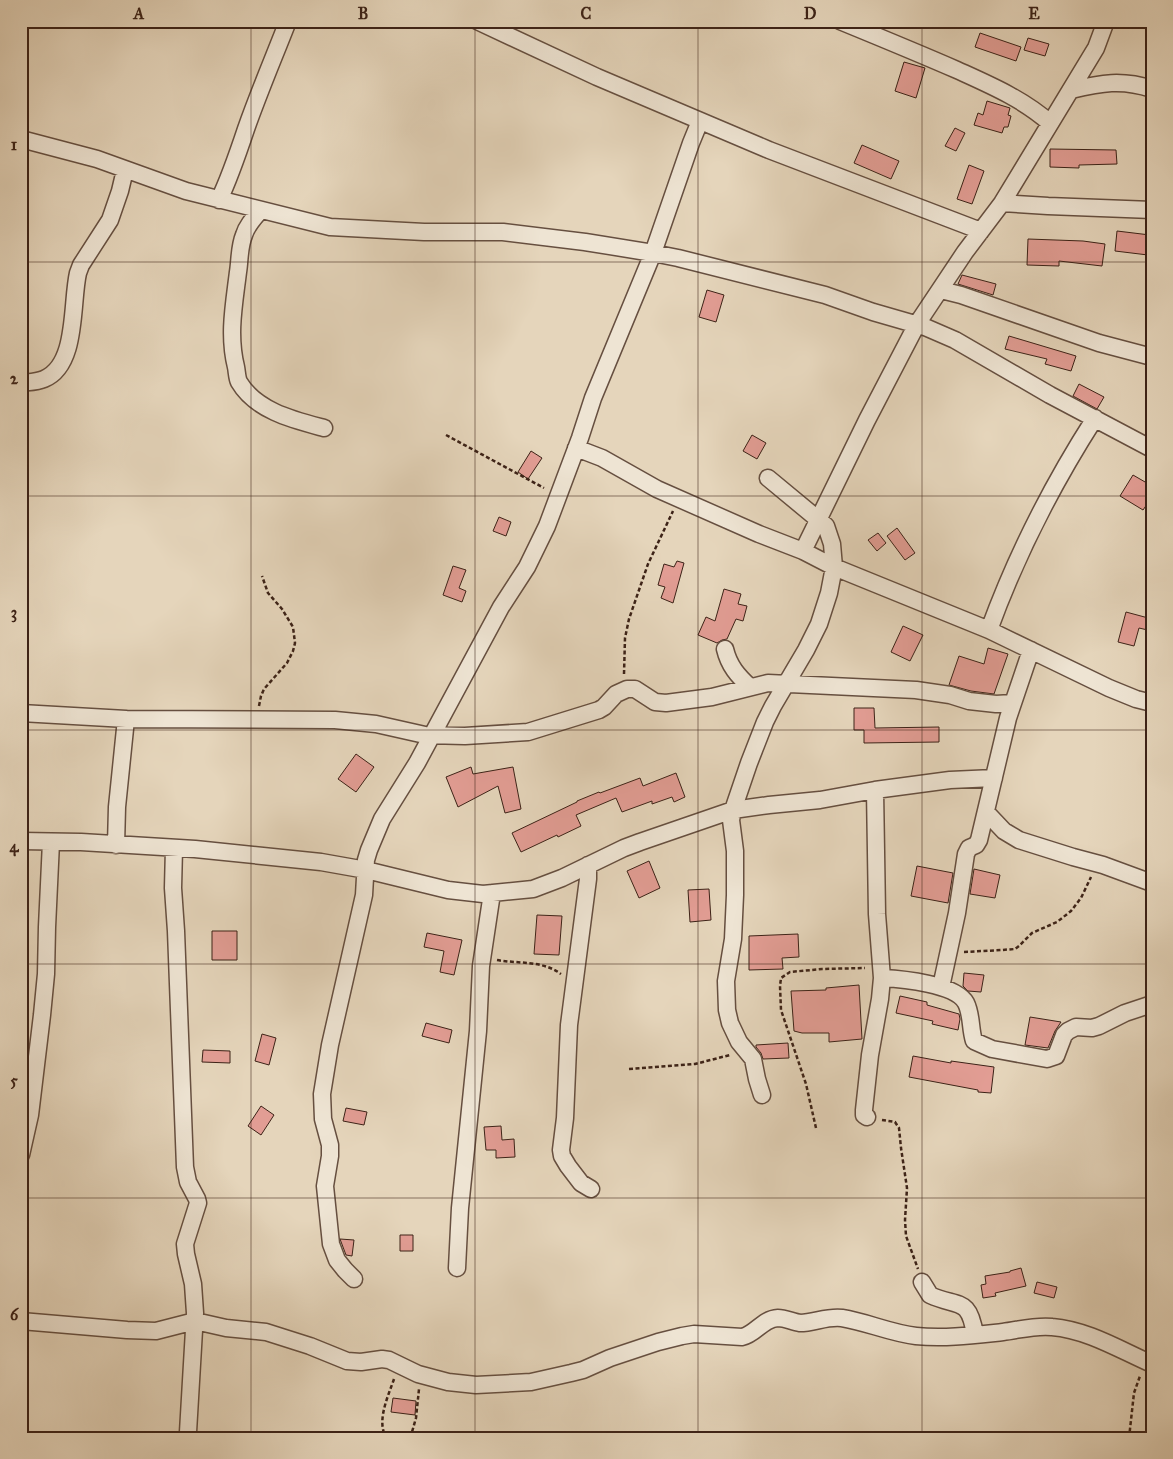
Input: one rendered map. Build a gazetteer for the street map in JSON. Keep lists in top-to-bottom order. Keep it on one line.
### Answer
{"grid":{"columns":["A","B","C","D","E"],"rows":["1","2","3","4","5","6"]}}
